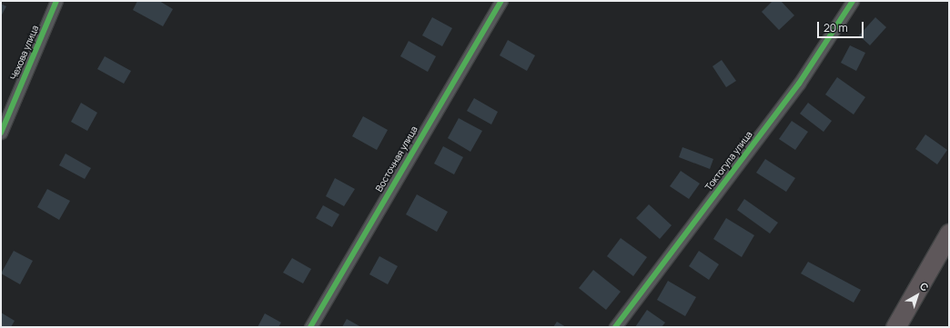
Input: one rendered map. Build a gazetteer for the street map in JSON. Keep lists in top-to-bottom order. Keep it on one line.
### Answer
{"streets":{"street":["Чехова улица","Восточная улица","Токтогула улица"]},"scale_bar":"20 m","north":"top right"}
